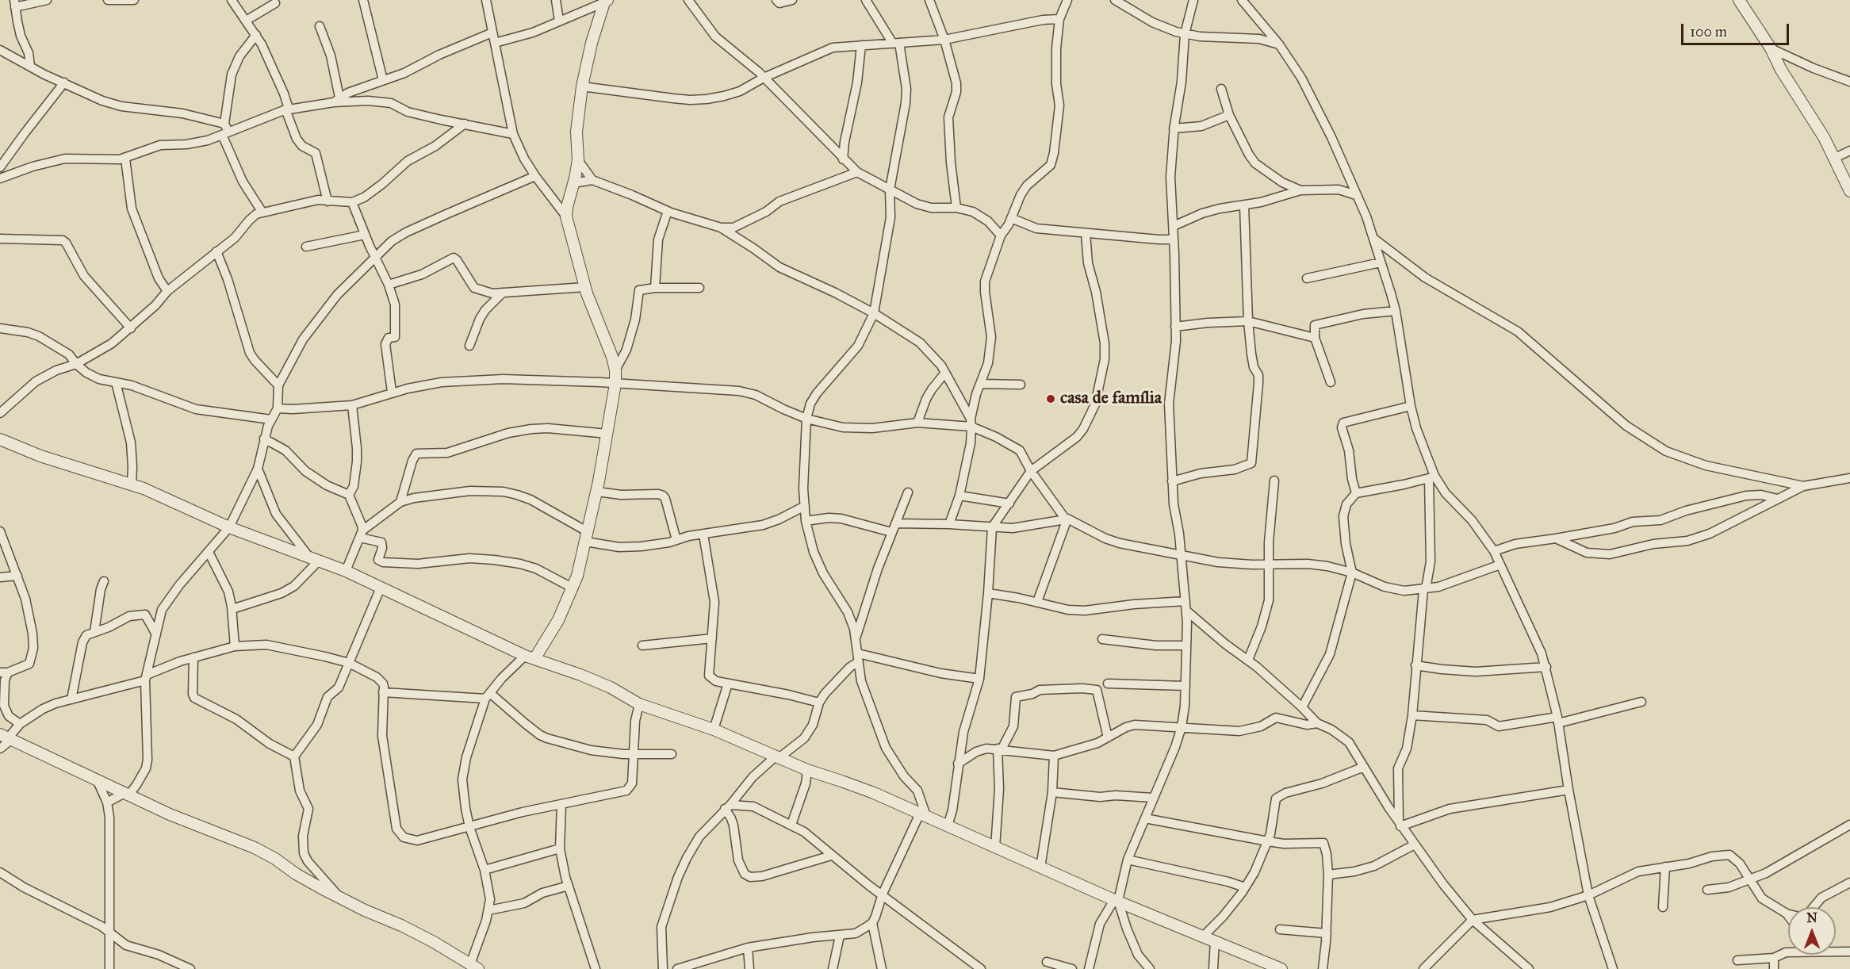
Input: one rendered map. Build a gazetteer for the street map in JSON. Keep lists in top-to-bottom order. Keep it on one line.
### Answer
{"places":["casa de família"],"scale_bar":"100 m","north":"top"}
